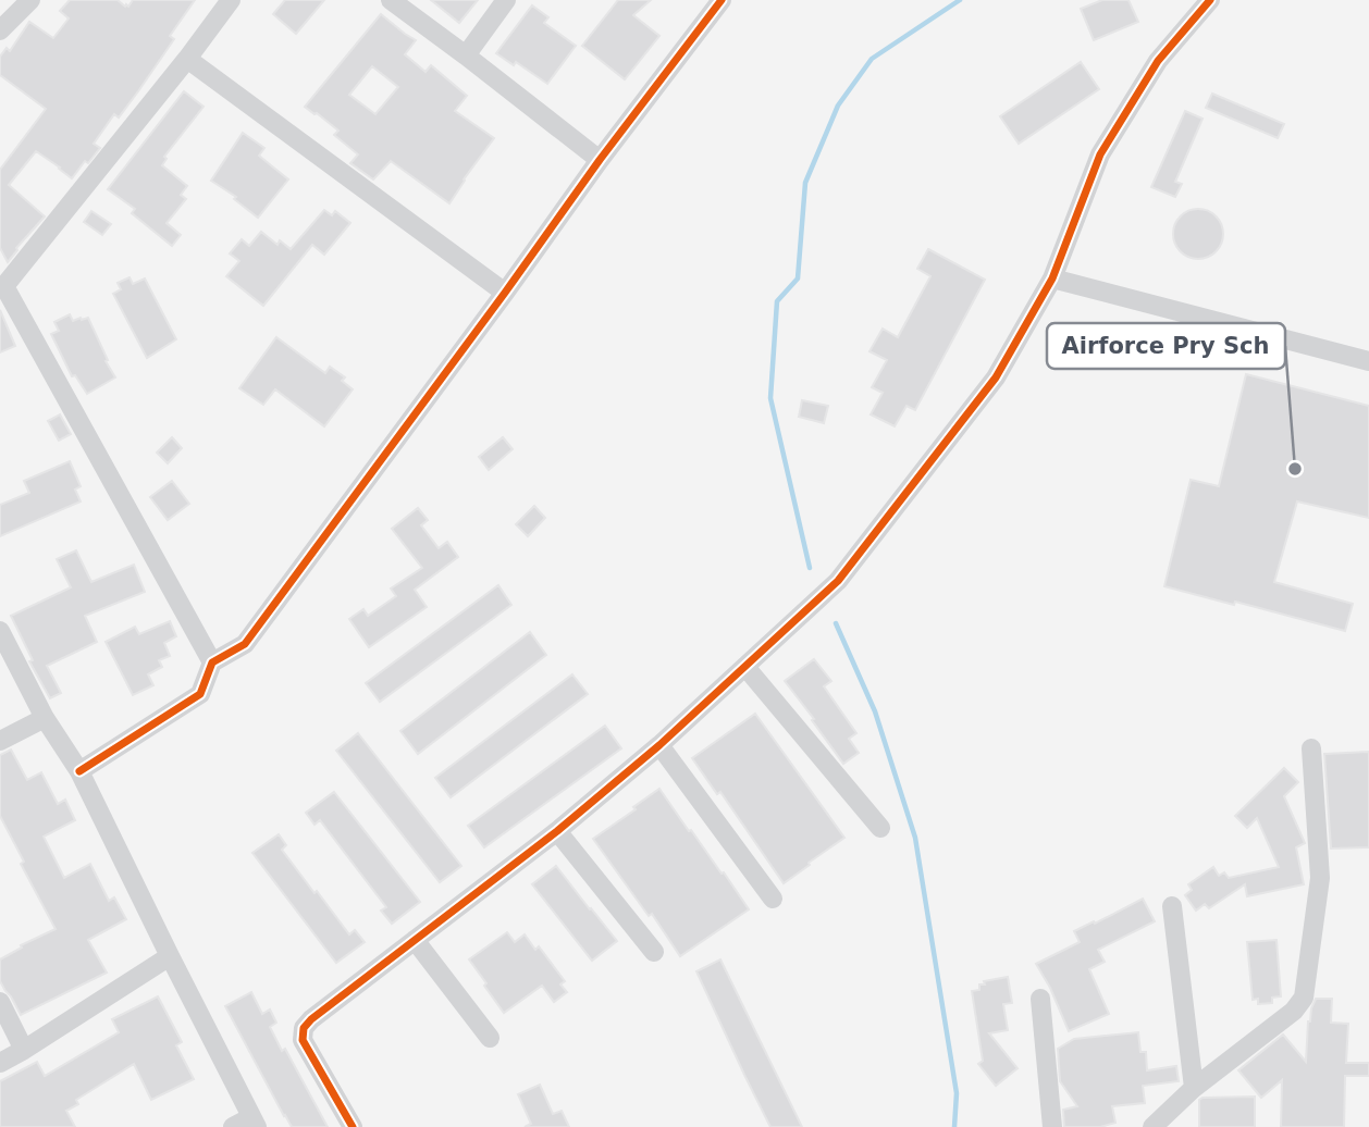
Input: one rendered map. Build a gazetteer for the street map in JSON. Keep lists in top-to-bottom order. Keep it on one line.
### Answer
{"places":["Airforce Pry Sch"]}
